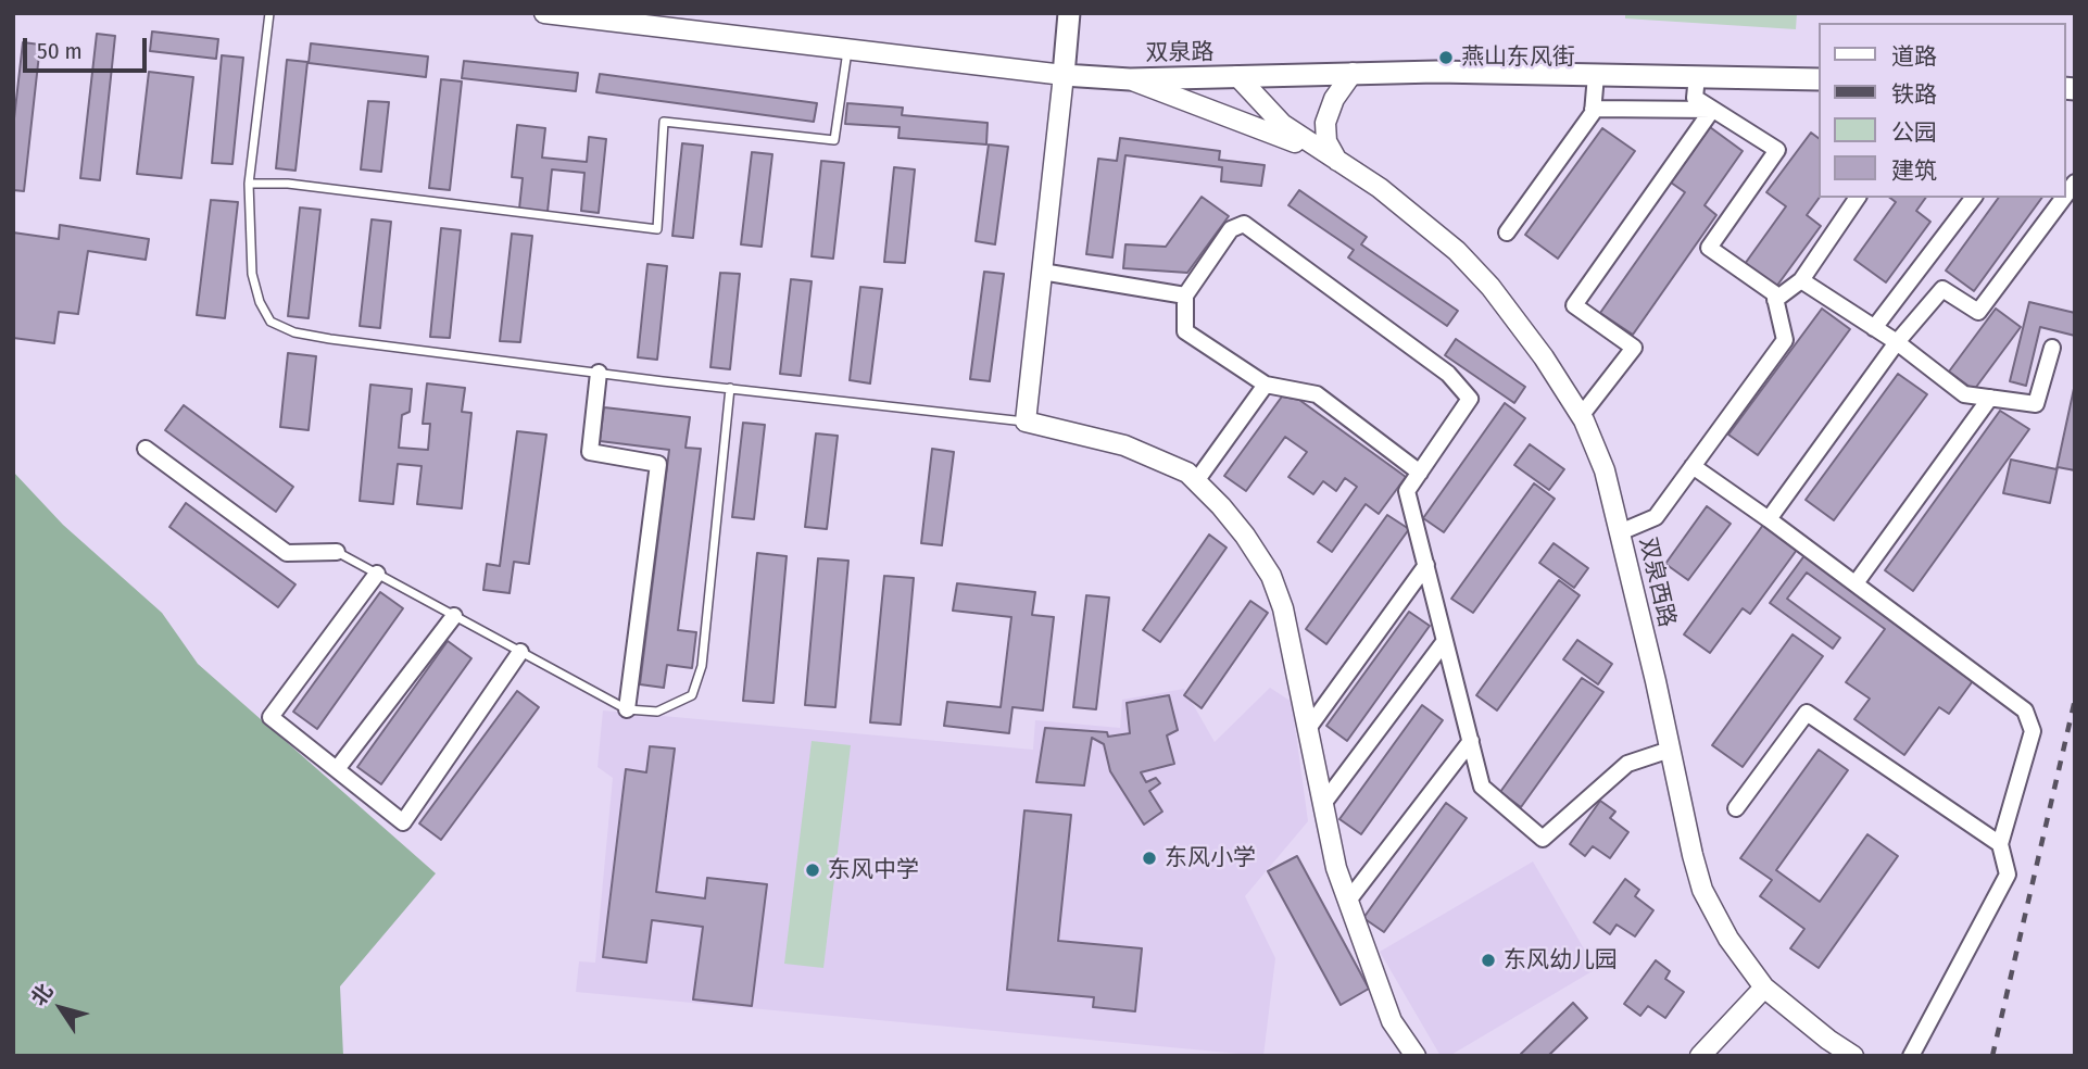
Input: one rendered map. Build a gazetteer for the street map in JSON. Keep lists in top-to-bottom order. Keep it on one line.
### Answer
{"streets":{"main road":["双泉路"],"street":["双泉西路"]},"crossings":[["双泉路","双泉西路"]],"places":["燕山东风街","东风小学","东风中学","东风幼儿园"],"legend":["道路","铁路","公园","建筑"],"scale_bar":"50 m","north":"top left"}
